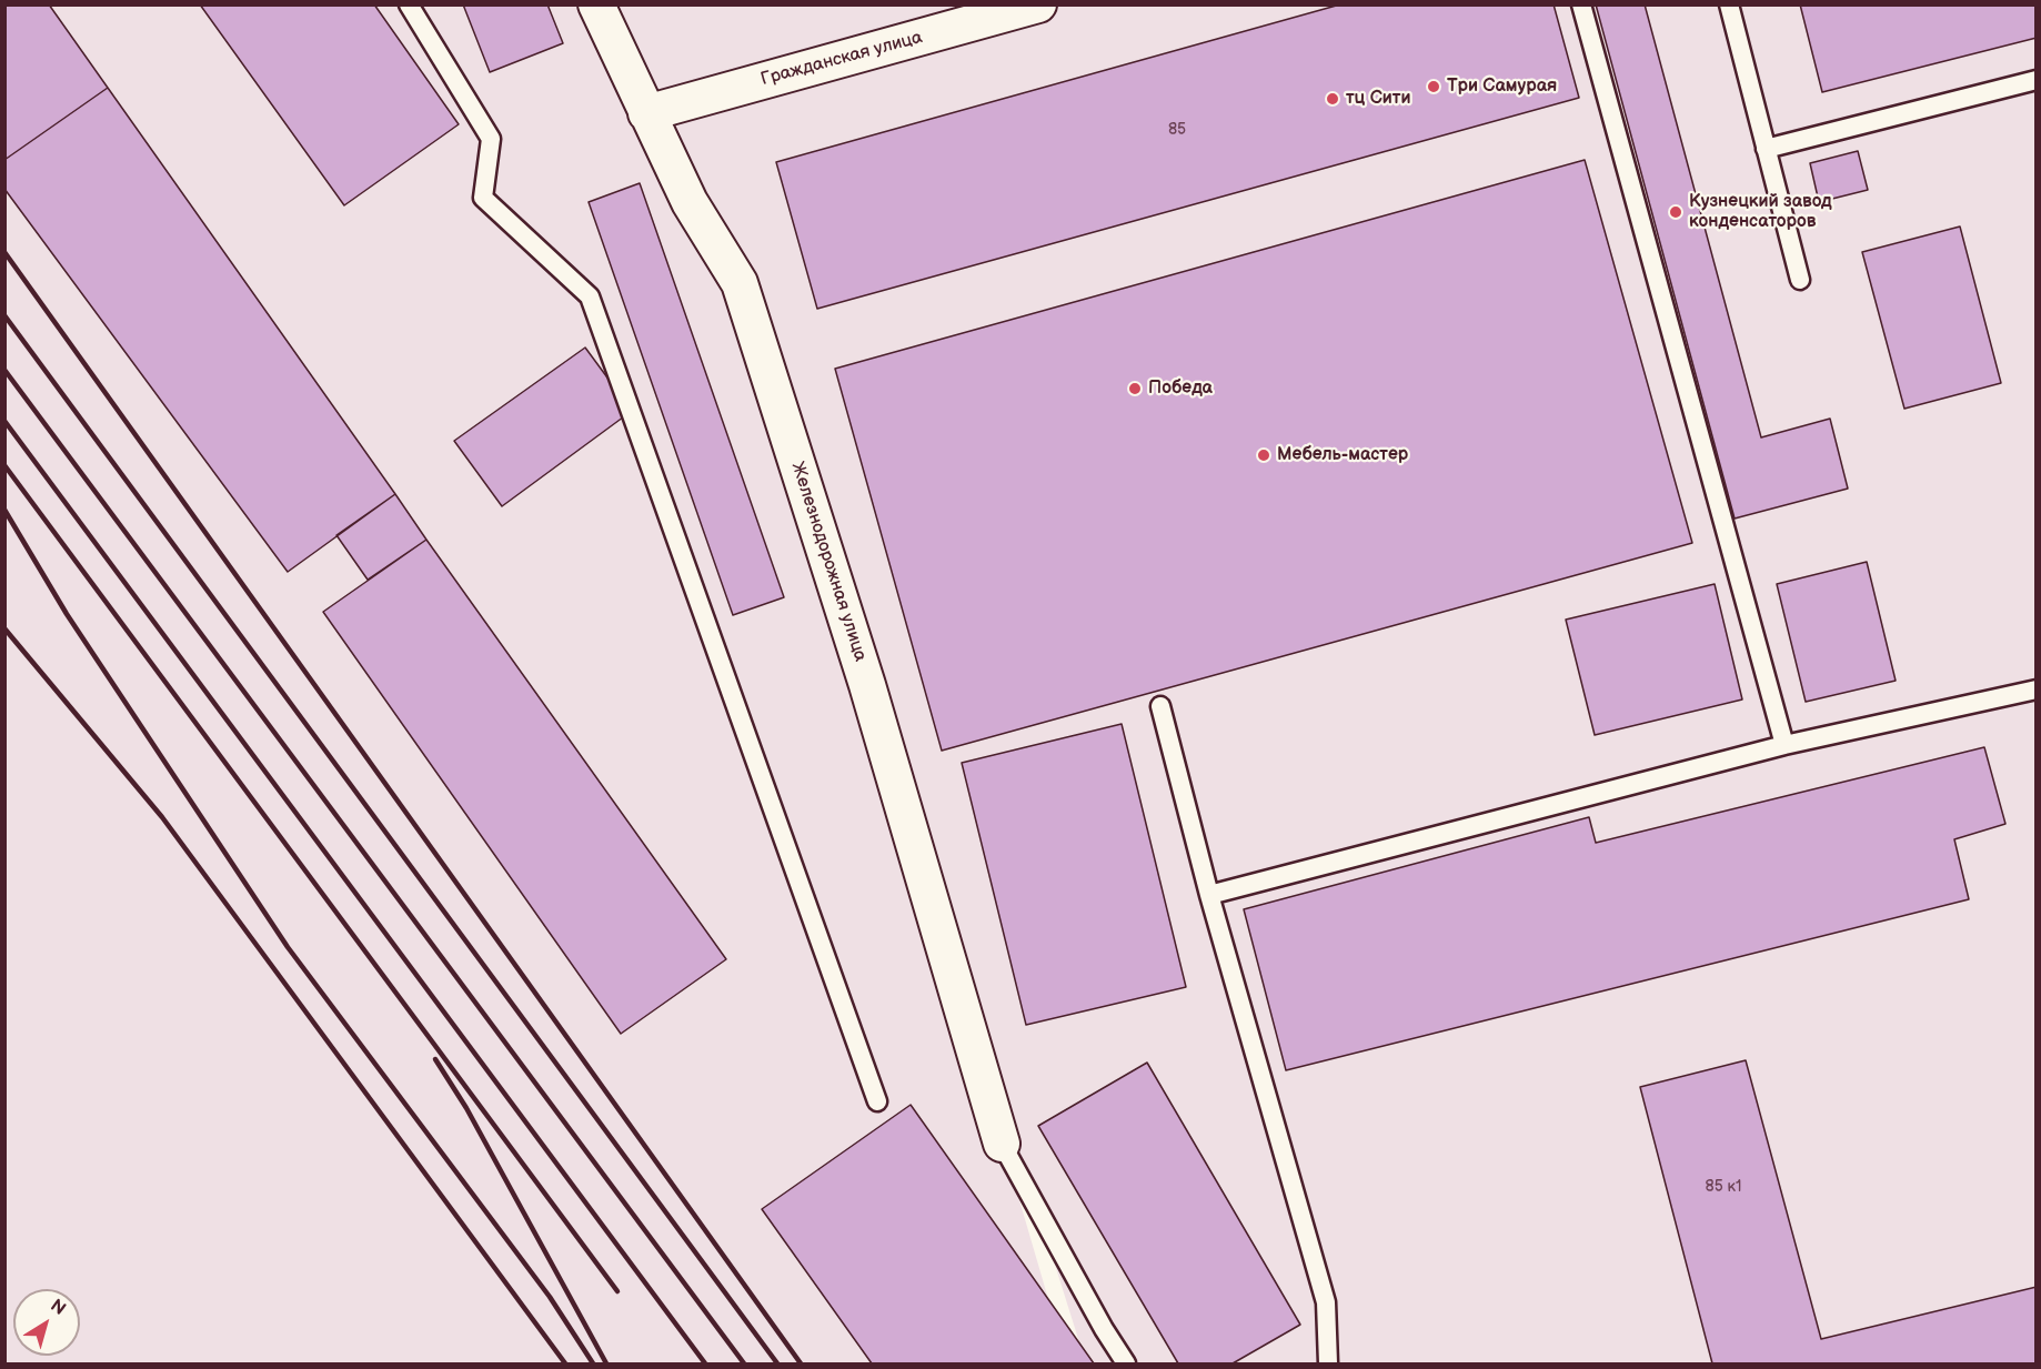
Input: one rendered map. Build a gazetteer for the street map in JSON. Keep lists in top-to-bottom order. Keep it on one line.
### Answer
{"streets":{"street":["Гражданская улица","Железнодорожная улица"]},"crossings":[["Гражданская улица","Железнодорожная улица"]],"places":["Три Самурая","тц Сити","Кузнецкий завод конденсаторов","Победа","Мебель-мастер"],"house_numbers":["85","85 к1"],"north":"top right"}
